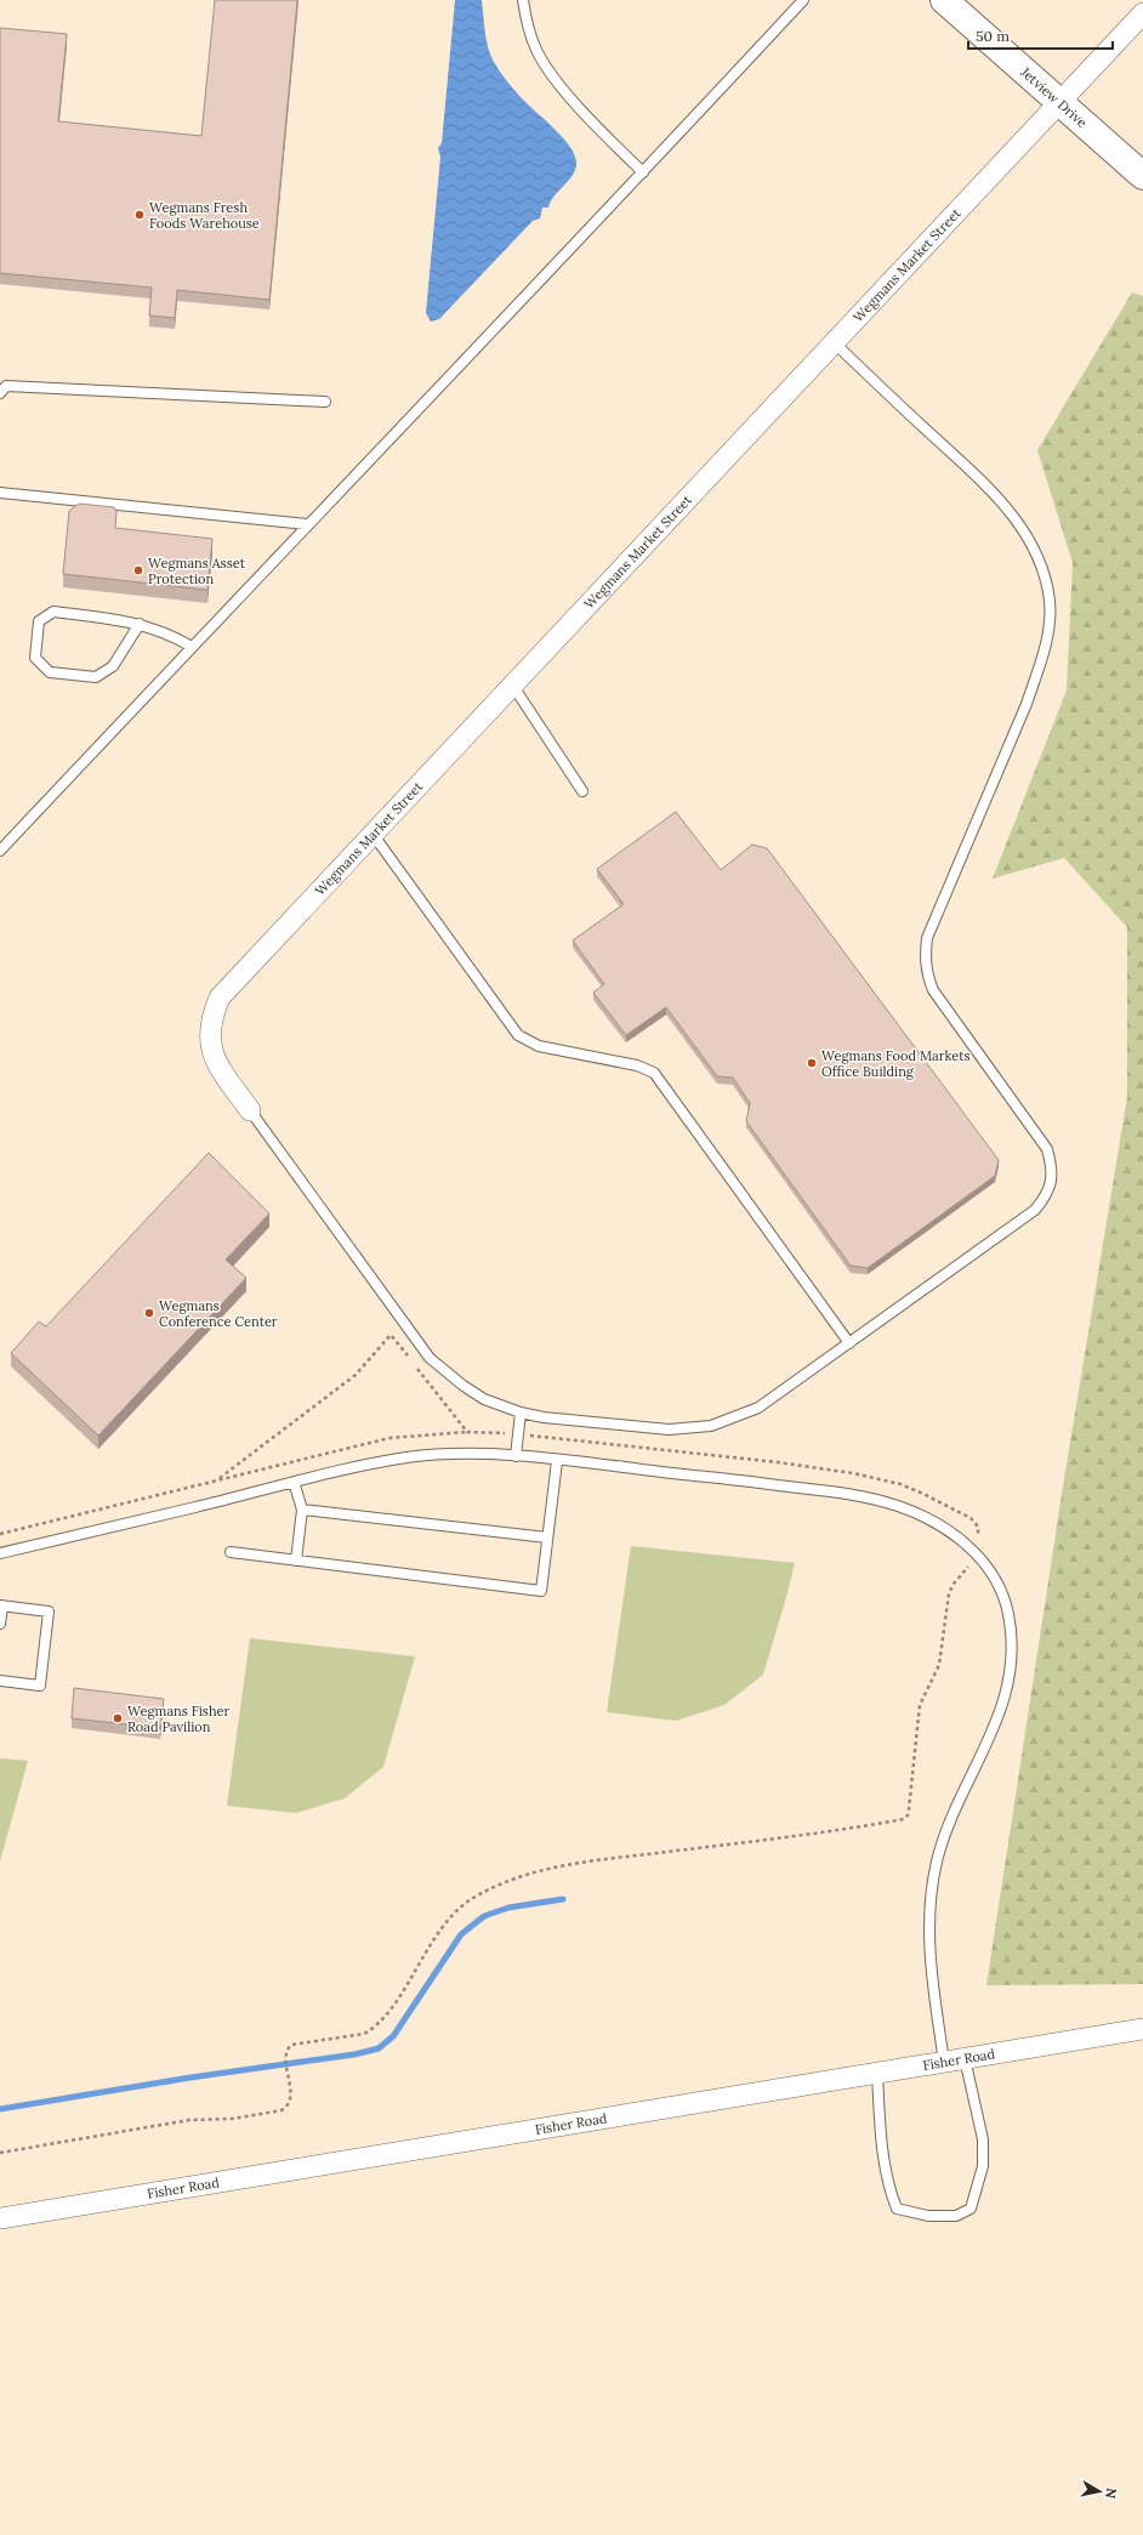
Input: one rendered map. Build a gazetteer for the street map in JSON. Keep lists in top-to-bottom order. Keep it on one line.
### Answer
{"streets":{"street":["Jetview Drive","Wegmans Market Street","Fisher Road"]},"crossings":[["Jetview Drive","Wegmans Market Street"]],"places":["Wegmans Fresh Foods Warehouse","Wegmans Asset Protection","Wegmans Food Markets Office Building","Wegmans Conference Center","Wegmans Fisher Road Pavilion"],"scale_bar":"50 m","north":"right"}
